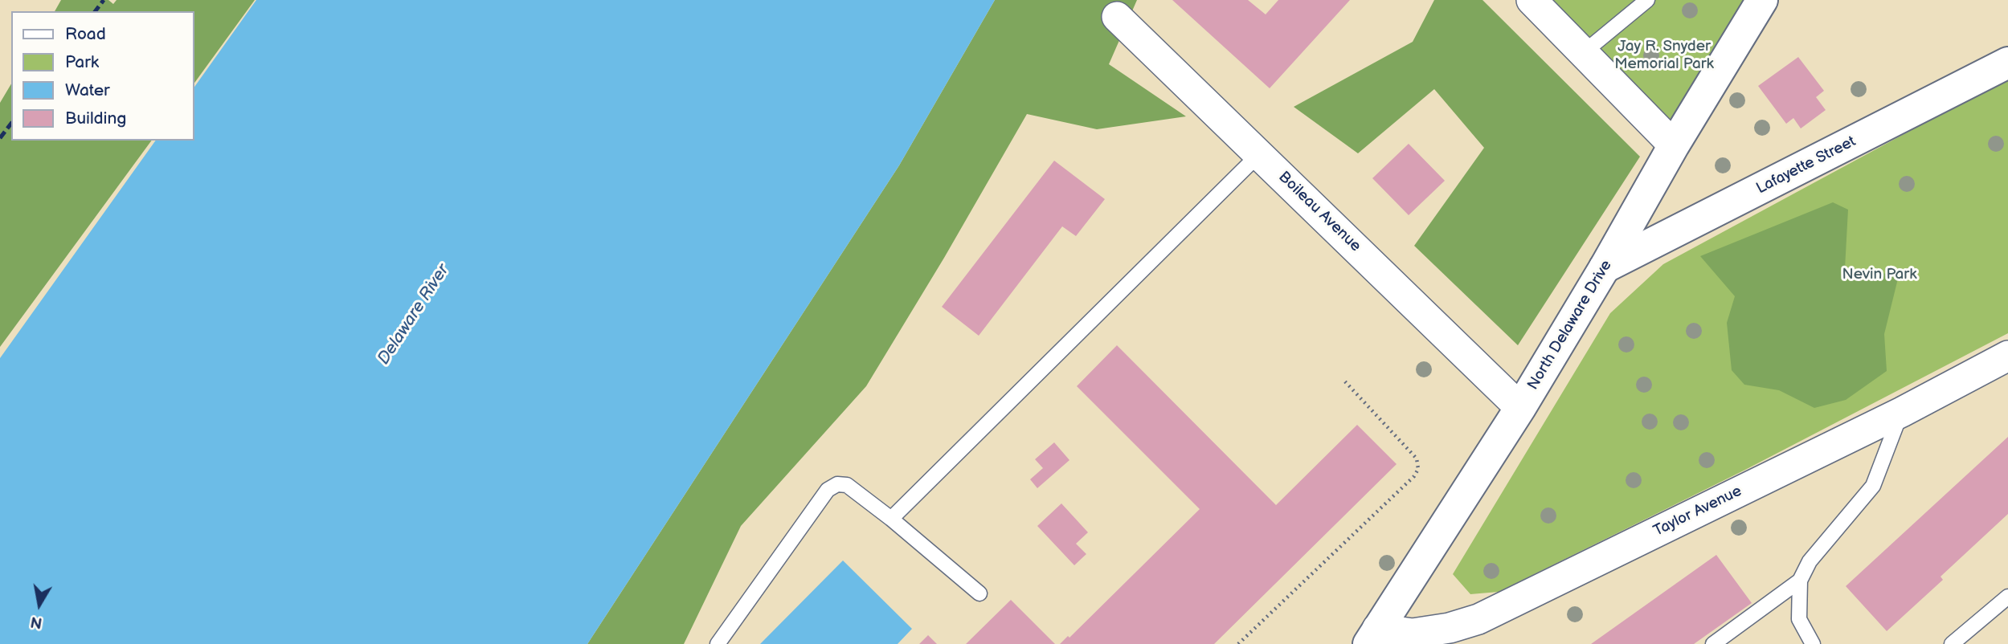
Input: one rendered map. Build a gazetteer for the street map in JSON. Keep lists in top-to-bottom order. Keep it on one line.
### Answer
{"streets":{"main road":["Lafayette Street","North Delaware Drive"],"street":["Boileau Avenue","Taylor Avenue"]},"crossings":[["Lafayette Street","North Delaware Drive"],["Boileau Avenue","North Delaware Drive"],["North Delaware Drive","Taylor Avenue"]],"water":["Delaware River"],"parks":["Jay R. Snyder Memorial Park","Nevin Park"],"legend":["Road","Park","Water","Building"],"north":"bottom"}
